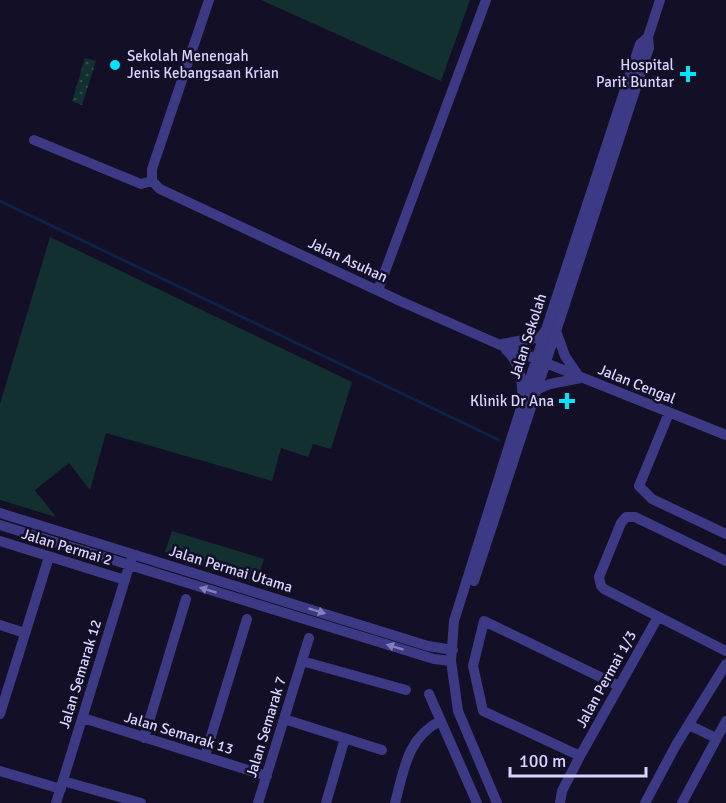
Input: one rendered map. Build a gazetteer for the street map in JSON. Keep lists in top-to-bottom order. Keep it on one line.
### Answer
{"streets":{"street":["Jalan Asuhan","Jalan Sekolah","Jalan Cengal","Jalan Permai 2","Jalan Permai Utama","Jalan Semarak 12","Jalan Permai 1/3","Jalan Semarak 7","Jalan Semarak 13"]},"crossings":[["Jalan Asuhan","Jalan Sekolah"],["Jalan Asuhan","Jalan Cengal"],["Jalan Sekolah","Jalan Cengal"],["Jalan Sekolah","Jalan Permai Utama"],["Jalan Permai 2","Jalan Semarak 12"],["Jalan Permai Utama","Jalan Semarak 12"],["Jalan Semarak 12","Jalan Semarak 13"],["Jalan Semarak 7","Jalan Semarak 13"]],"places":{"other":["Sekolah Menengah Jenis Kebangsaan Krian"],"health":["Hospital Parit Buntar","Klinik Dr Ana"]},"scale_bar":"100 m"}
